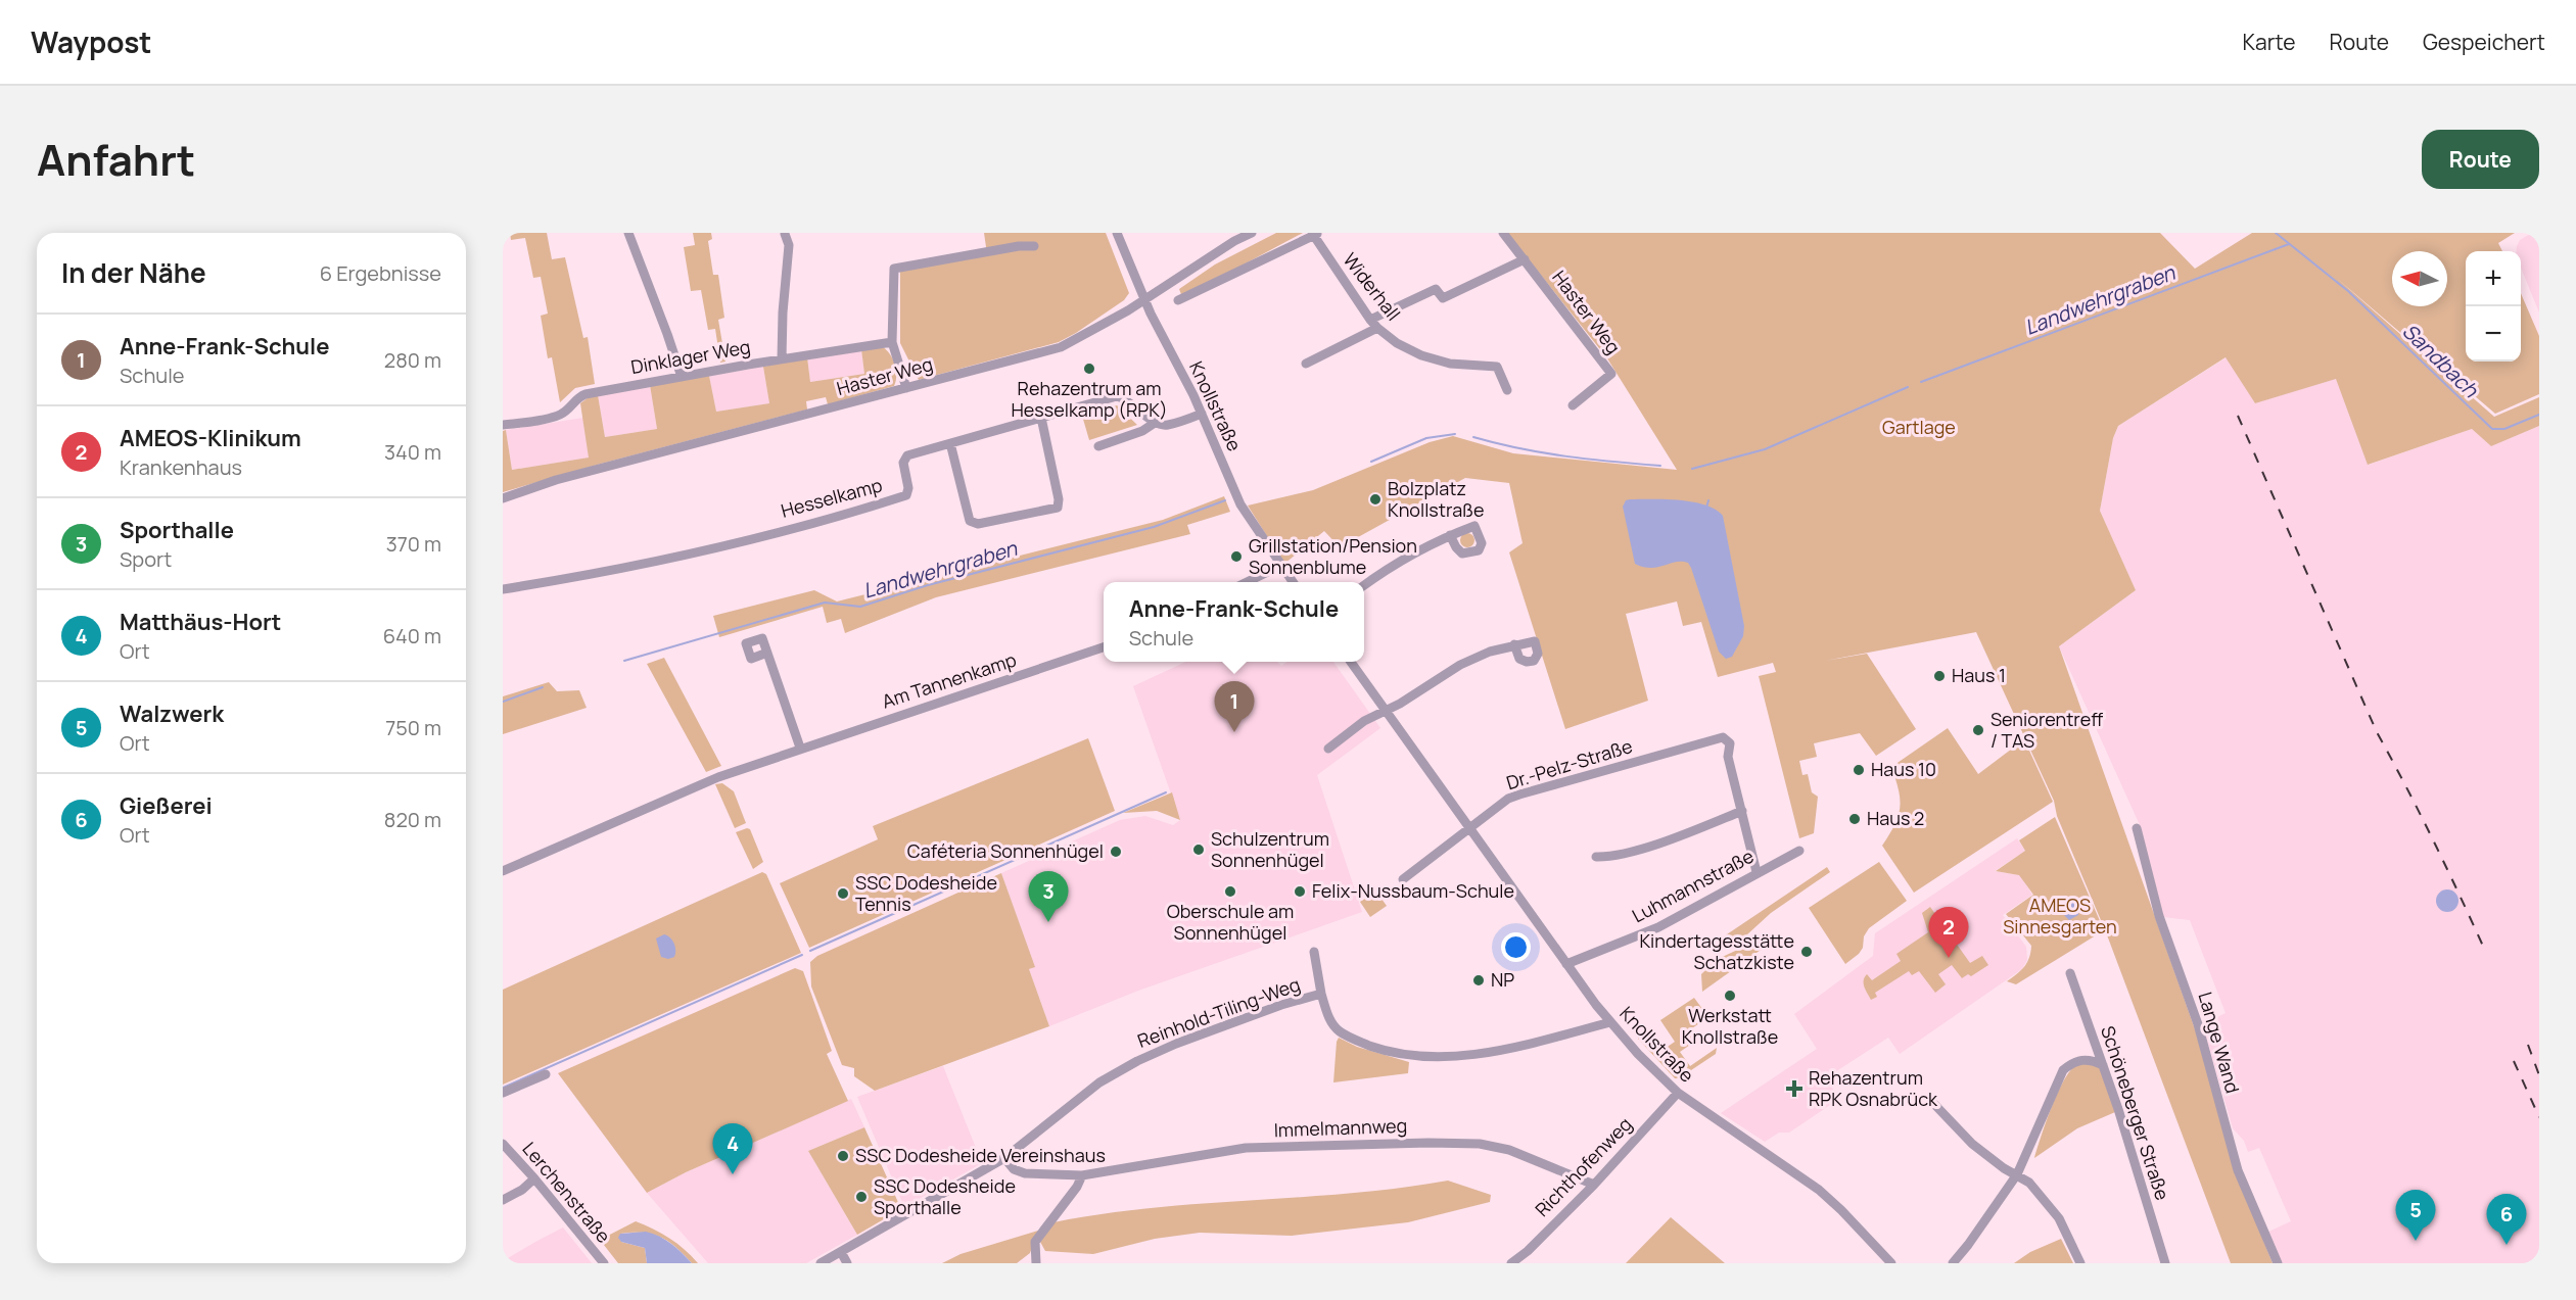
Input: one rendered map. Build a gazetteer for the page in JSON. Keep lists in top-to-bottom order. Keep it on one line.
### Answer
{"streets":{"street":["Widerhall","Haster Weg","Dinklager Weg","Knollstraße","Hesselkamp","Am Tannenkamp","Dr.-Pelz-Straße","Luhmannstraße","Reinhold-Tiling-Weg","Lange Wand","Schöneberger Straße","Immelmannweg","Richthofenweg","Lerchenstraße"]},"crossings":[["Haster Weg","Knollstraße"],["Knollstraße","Dr.-Pelz-Straße"],["Knollstraße","Luhmannstraße"],["Knollstraße","Reinhold-Tiling-Weg"],["Knollstraße","Richthofenweg"],["Reinhold-Tiling-Weg","Immelmannweg"],["Immelmannweg","Richthofenweg"]],"water":["Landwehrgraben","Sandbach"],"parks":["Gartlage","AMEOS Sinnesgarten"],"places":{"other":["Rehazentrum am Hesselkamp (RPK)","Bolzplatz Knollstraße","Grillstation/Pension Sonnenblume","Haus 1","Seniorentreff / TAS","Haus 10","Haus 2","Schulzentrum Sonnenhügel","Caféteria Sonnenhügel","Oberschule am Sonnenhügel","Felix-Nussbaum-Schule","SSC Dodesheide Tennis","Kindertagesstätte Schatzkiste","NP","Werkstatt Knollstraße","SSC Dodesheide Vereinshaus","SSC Dodesheide Sporthalle"],"health":["Rehazentrum RPK Osnabrück"]},"north":"left","page":{"header":"Waypost","nav":["Karte","Route","Gespeichert"],"title":"Anfahrt","buttons":"Route","heading":["In der Nähe","6 Ergebnisse"],"map_buttons":["+","−"],"list":[{"mark":"1","name":"Anne-Frank-Schule","note":"Schule","value":"280 m"},{"mark":"2","name":"AMEOS-Klinikum","note":"Krankenhaus","value":"340 m"},{"mark":"3","name":"Sporthalle","note":"Sport","value":"370 m"},{"mark":"4","name":"Matthäus-Hort","note":"Ort","value":"640 m"},{"mark":"5","name":"Walzwerk","note":"Ort","value":"750 m"},{"mark":"6","name":"Gießerei","note":"Ort","value":"820 m"}],"popup":["Anne-Frank-Schule","Schule"],"pins":["1","3","2","4","5","6"]}}
